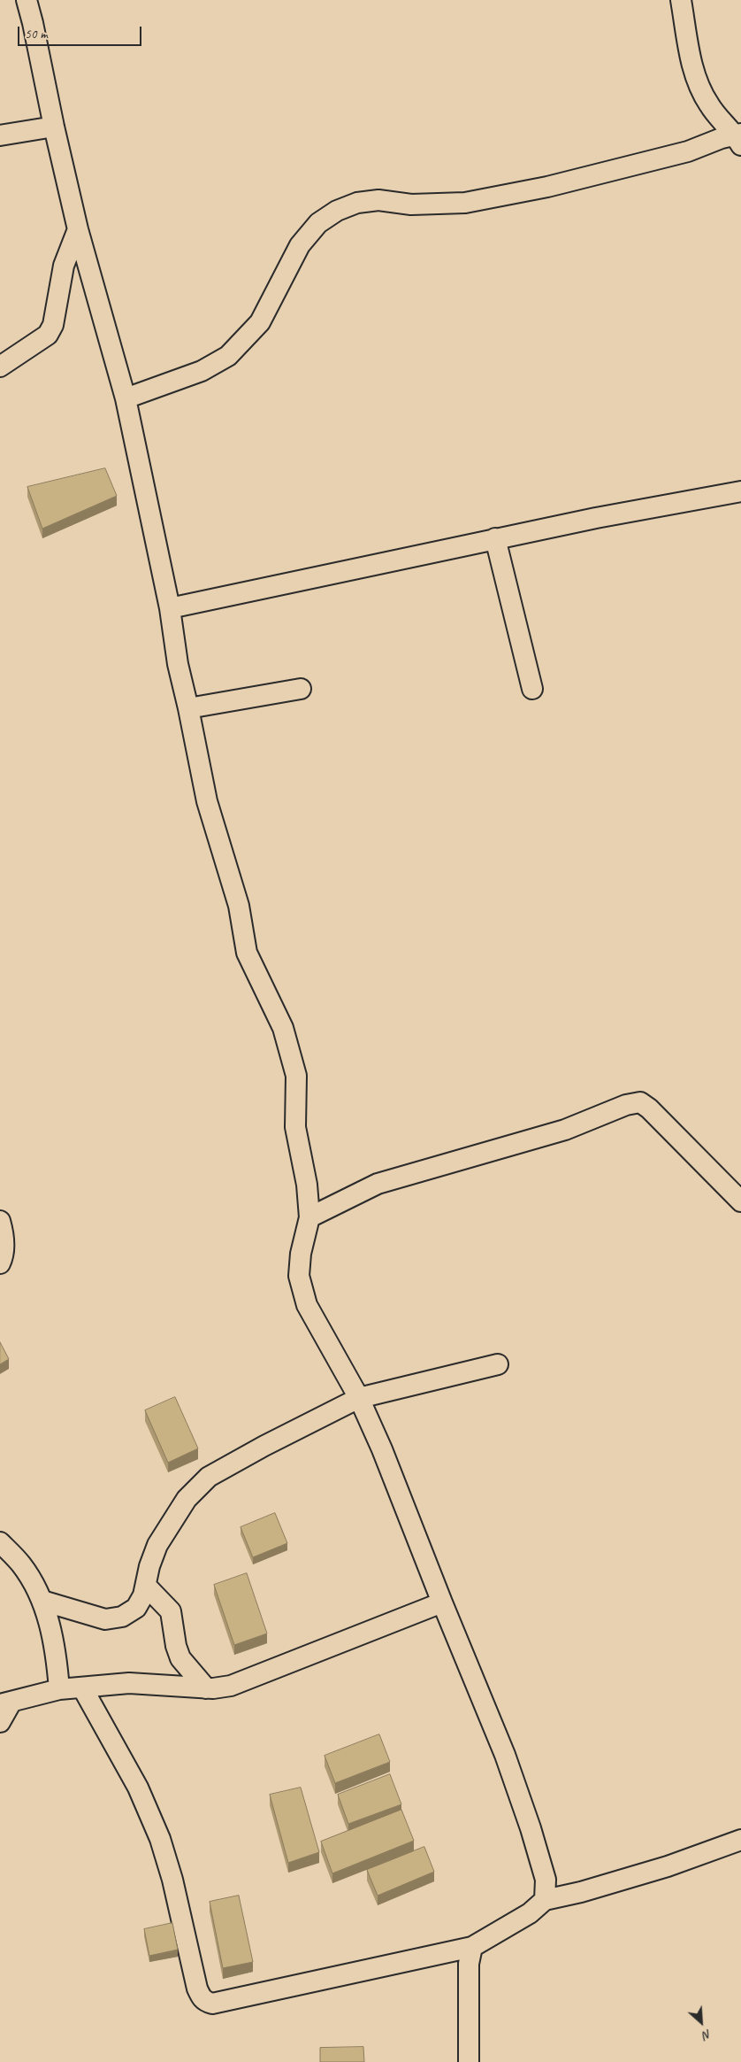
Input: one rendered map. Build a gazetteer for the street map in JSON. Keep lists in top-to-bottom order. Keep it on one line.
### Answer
{"scale_bar":"50 m","north":"bottom right"}
